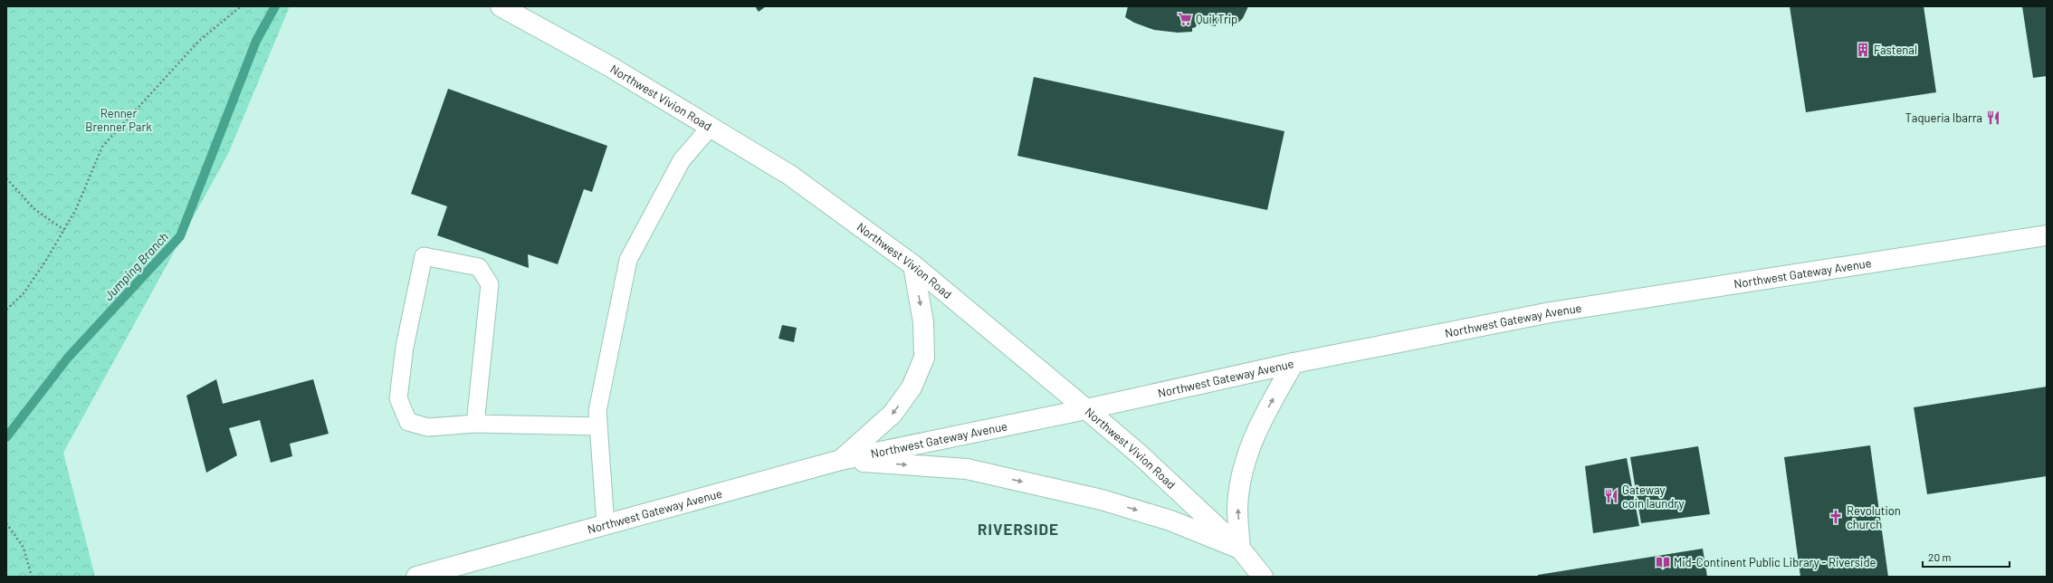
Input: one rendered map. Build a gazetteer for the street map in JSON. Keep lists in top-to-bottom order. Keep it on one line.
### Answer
{"streets":{"main road":["Northwest Vivion Road","Northwest Gateway Avenue"]},"crossings":[["Northwest Vivion Road","Northwest Gateway Avenue"]],"districts":["RIVERSIDE"],"water":["Jumping Branch"],"parks":["Renner Brenner Park"],"places":{"supermarket":["QuikTrip"],"building":["Fastenal"],"restaurant":["Taqueria Ibarra","Gateway coin laundry"],"church":["Revolution church"],"library":["Mid-Continent Public Library - Riverside"]},"scale_bar":"20 m"}
